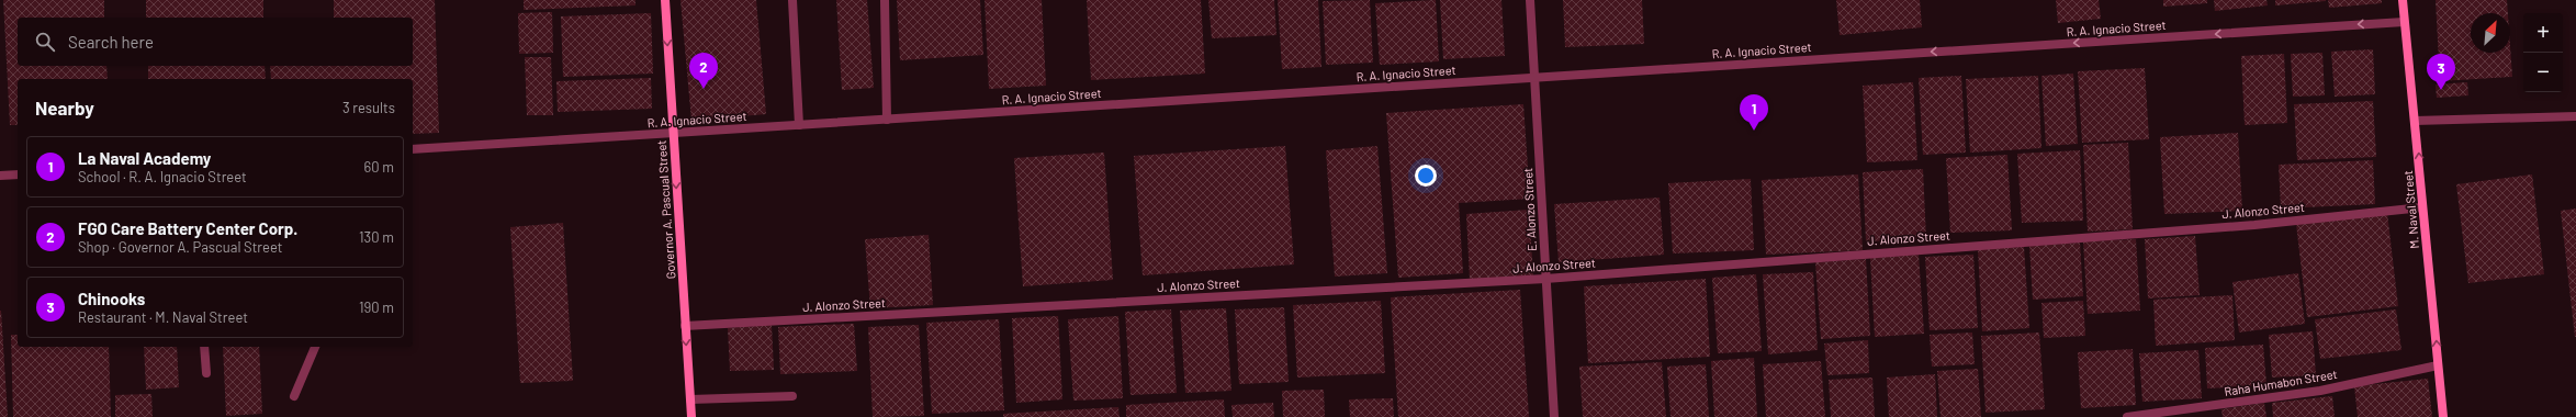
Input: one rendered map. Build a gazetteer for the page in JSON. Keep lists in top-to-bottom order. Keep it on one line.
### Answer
{"streets":{"main road":["Governor A. Pascual Street","M. Naval Street"],"street":["R. A. Ignacio Street","E. Alonzo Street","J. Alonzo Street","Raha Humabon Street"]},"crossings":[["R. A. Ignacio Street","Governor A. Pascual Street"],["R. A. Ignacio Street","E. Alonzo Street"],["R. A. Ignacio Street","M. Naval Street"],["Governor A. Pascual Street","J. Alonzo Street"],["E. Alonzo Street","J. Alonzo Street"],["M. Naval Street","J. Alonzo Street"],["M. Naval Street","Raha Humabon Street"]],"one_way":["R. A. Ignacio Street","Governor A. Pascual Street","M. Naval Street"],"north":"top right","page":{"map_buttons":["+","−"],"search":"Search here","pins":["2","3","1"],"heading":["Nearby","3 results"],"list":[{"mark":"1","name":"La Naval Academy","note":"School · R. A. Ignacio Street","value":"60 m"},{"mark":"2","name":"FGO Care Battery Center Corp.","note":"Shop · Governor A. Pascual Street","value":"130 m"},{"mark":"3","name":"Chinooks","note":"Restaurant · M. Naval Street","value":"190 m"}]}}
